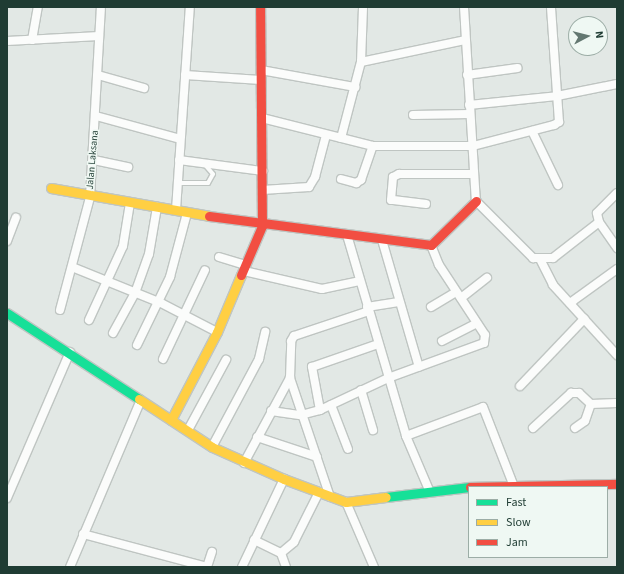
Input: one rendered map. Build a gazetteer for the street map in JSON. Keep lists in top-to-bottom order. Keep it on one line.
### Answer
{"streets":{"street":["Jalan Laksana"]},"legend":["Fast","Slow","Jam"],"north":"right"}
